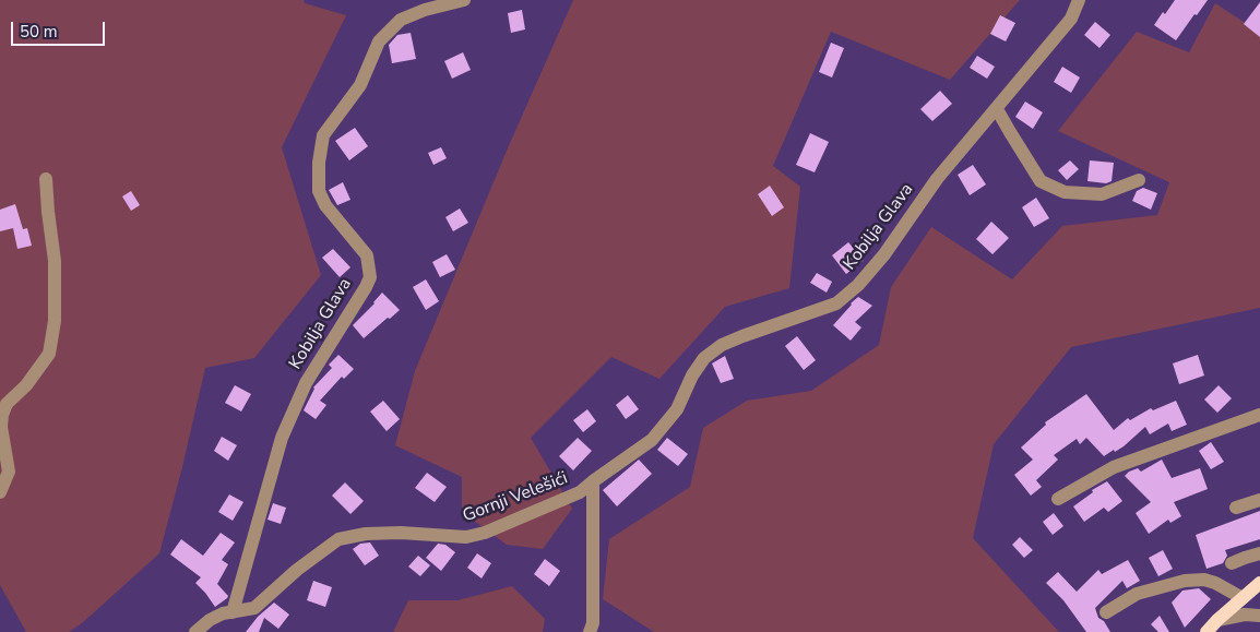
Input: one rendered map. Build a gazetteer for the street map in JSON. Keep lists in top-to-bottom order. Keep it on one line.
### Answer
{"streets":{"street":["Kobilja Glava","Gornji Velešići"]},"crossings":[["Kobilja Glava","Gornji Velešići"]],"scale_bar":"50 m"}
